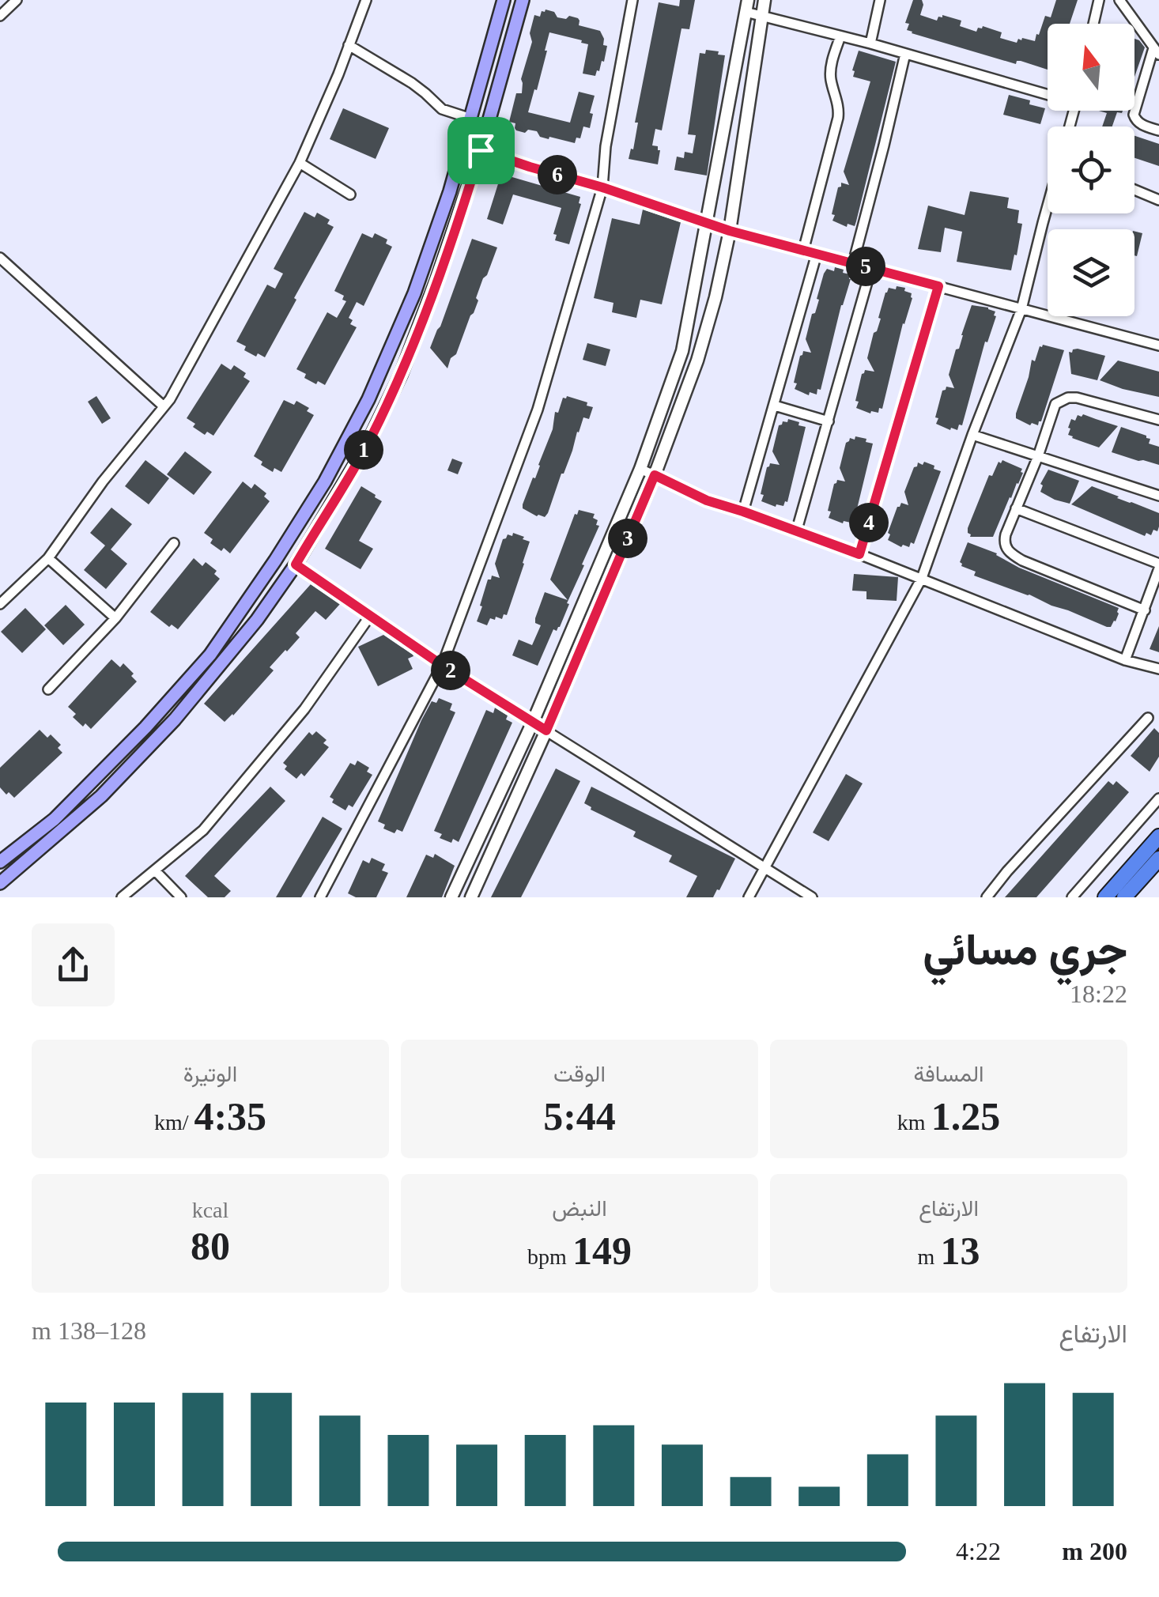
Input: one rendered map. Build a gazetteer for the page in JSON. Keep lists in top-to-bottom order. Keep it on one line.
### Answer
{"north":"top","page":{"pins":["6","5","1","4","3","2"],"heading":["جري مسائي","18:22"],"stats":[["المسافة","1.25 km"],["الوقت","5:44"],["الوتيرة","4:35 /km"],["الارتفاع","13 m"],["النبض","149 bpm"],["kcal","80"]],"chart":["الارتفاع","128–138 m"],"list":[{"name":"200 m","note":"4:22"}]}}
